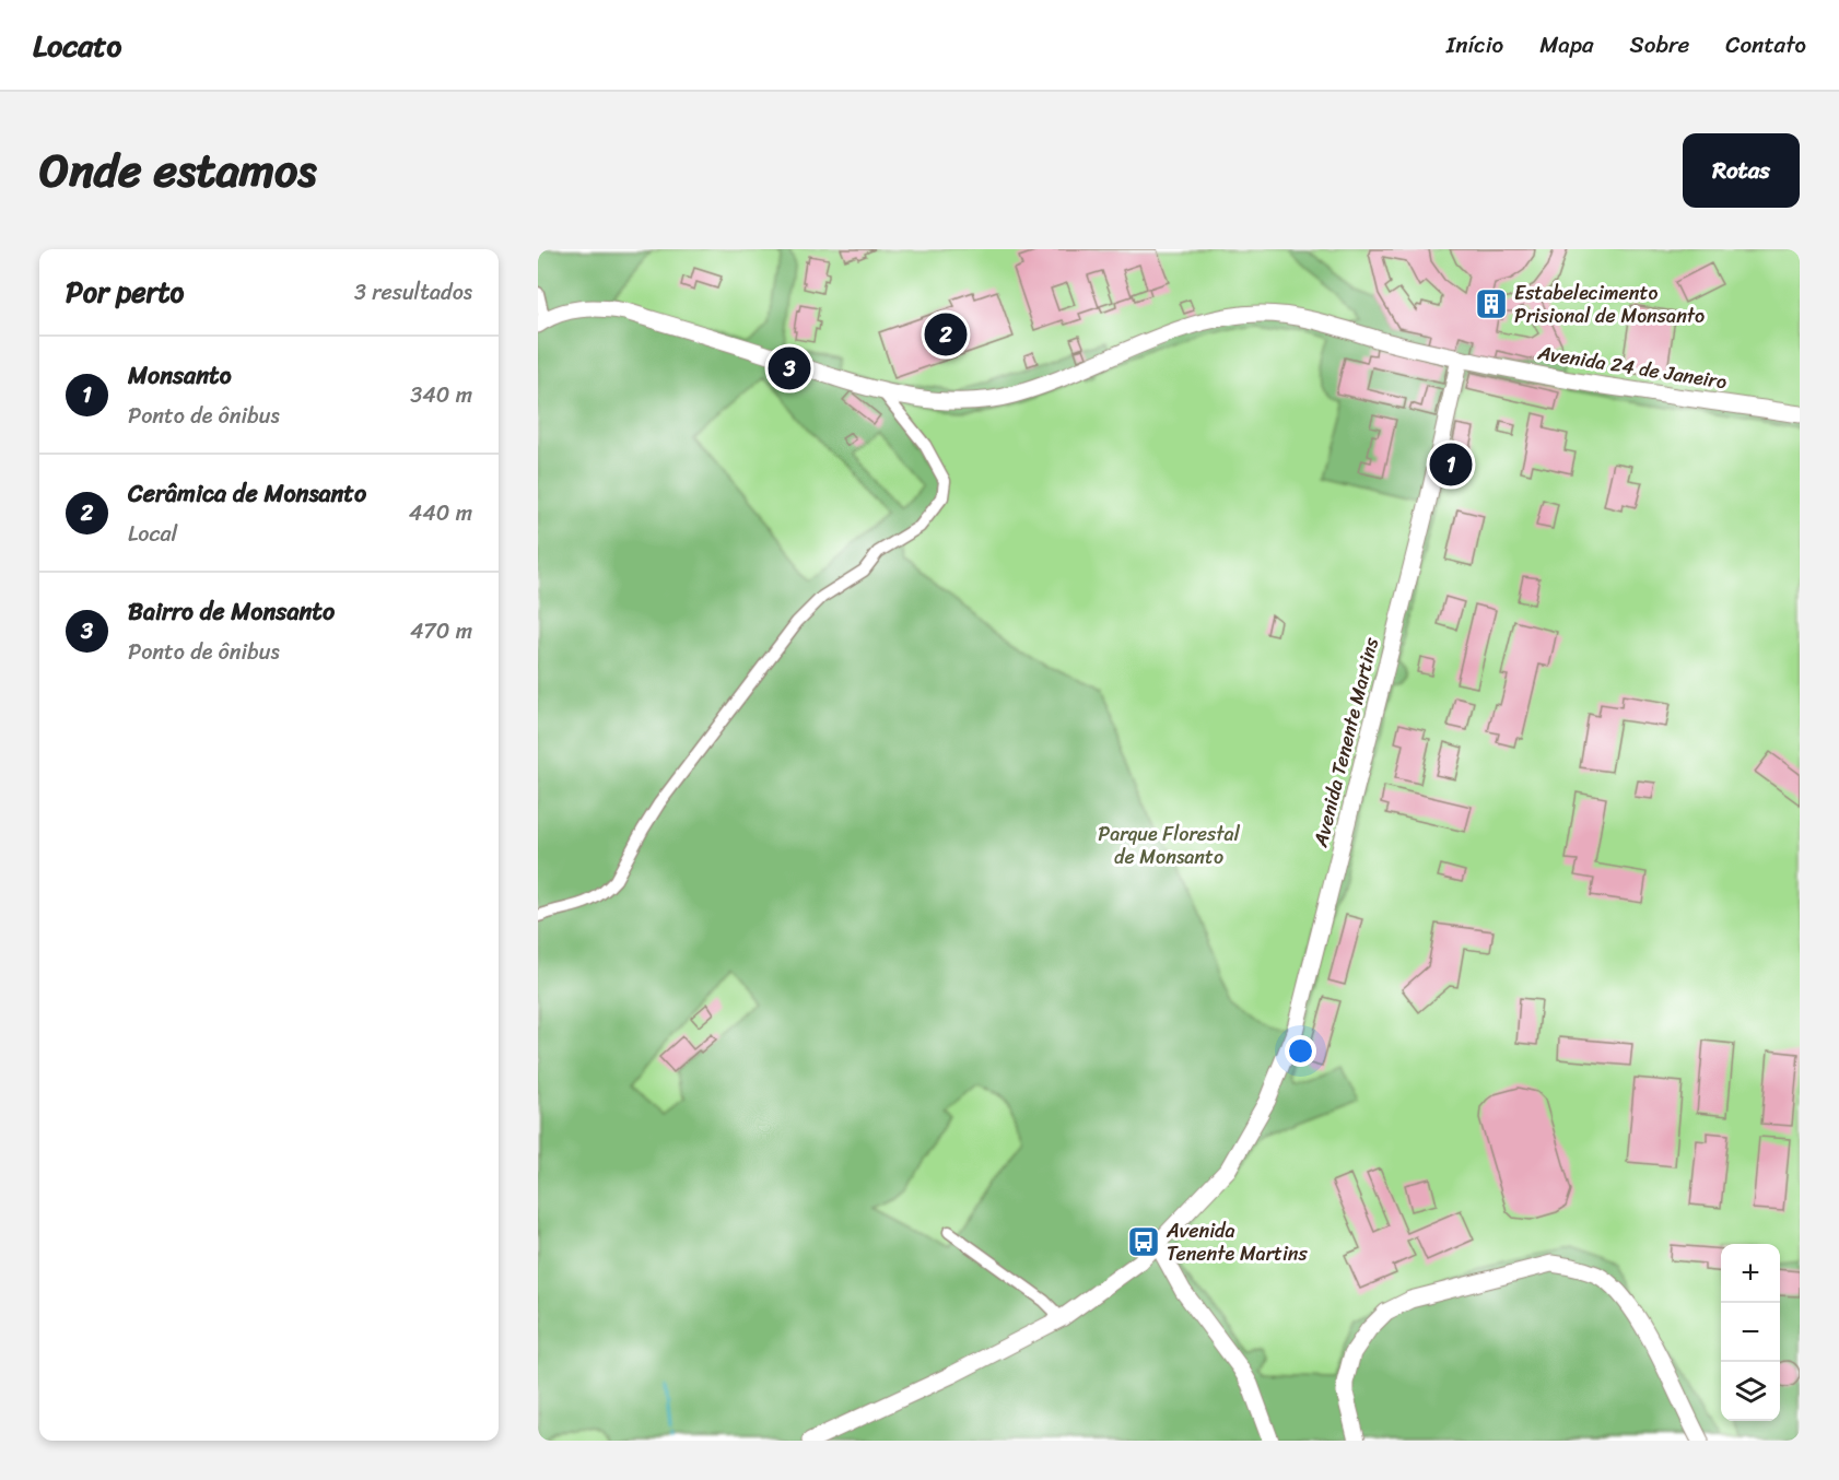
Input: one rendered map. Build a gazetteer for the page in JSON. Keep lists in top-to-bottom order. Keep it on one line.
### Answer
{"streets":{"street":["Avenida 24 de Janeiro","Avenida Tenente Martins"]},"crossings":[["Avenida 24 de Janeiro","Avenida Tenente Martins"]],"parks":["Parque Florestal de Monsanto"],"places":{"building":["Estabelecimento Prisional de Monsanto"],"bus stop":["Avenida Tenente Martins"]},"page":{"header":"Locato","nav":["Início","Mapa","Sobre","Contato"],"title":"Onde estamos","buttons":"Rotas","heading":["Por perto","3 resultados"],"pins":["2","3","1"],"list":[{"mark":"1","name":"Monsanto","note":"Ponto de ônibus","value":"340 m"},{"mark":"2","name":"Cerâmica de Monsanto","note":"Local","value":"440 m"},{"mark":"3","name":"Bairro de Monsanto","note":"Ponto de ônibus","value":"470 m"}],"map_buttons":["+","−"]}}
